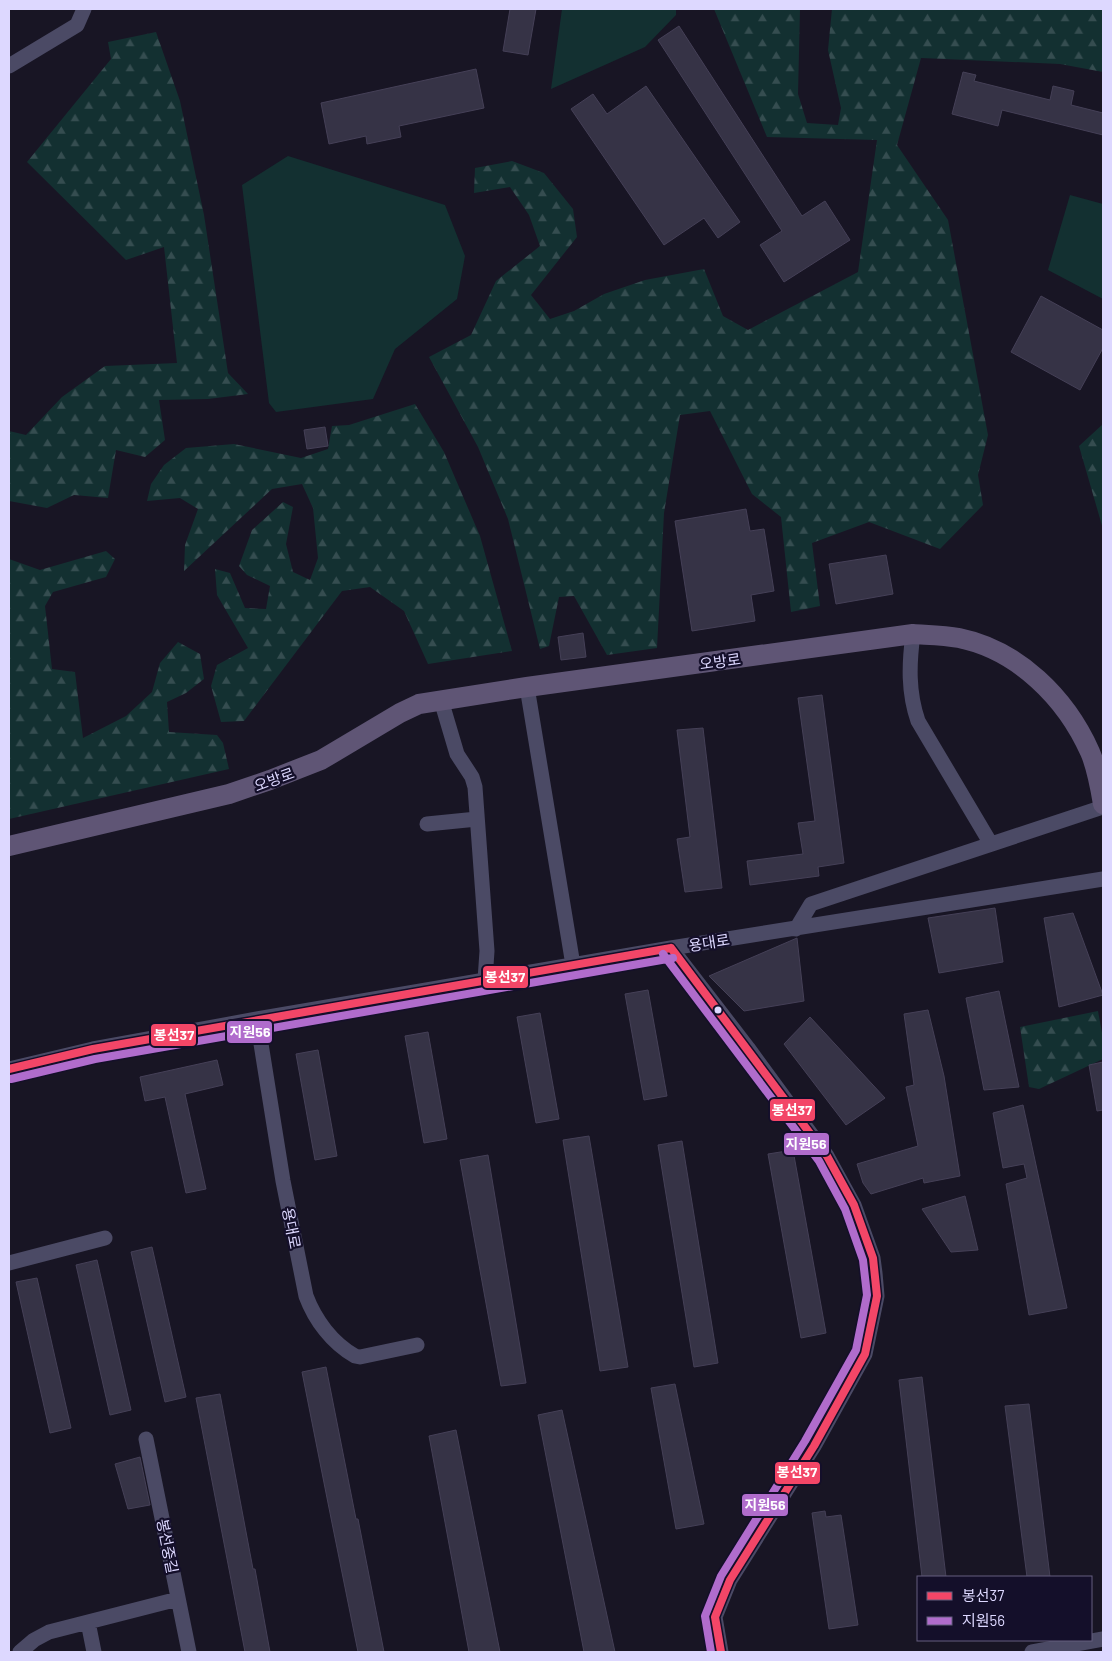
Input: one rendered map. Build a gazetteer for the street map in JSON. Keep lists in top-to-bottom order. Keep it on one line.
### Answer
{"streets":{"main road":["오방로"],"street":["용대로","봉선중길"]},"crossings":[["오방로","용대로"]],"lines":["transit line 봉선37","transit line 지원56"],"legend":["봉선37","지원56"]}
